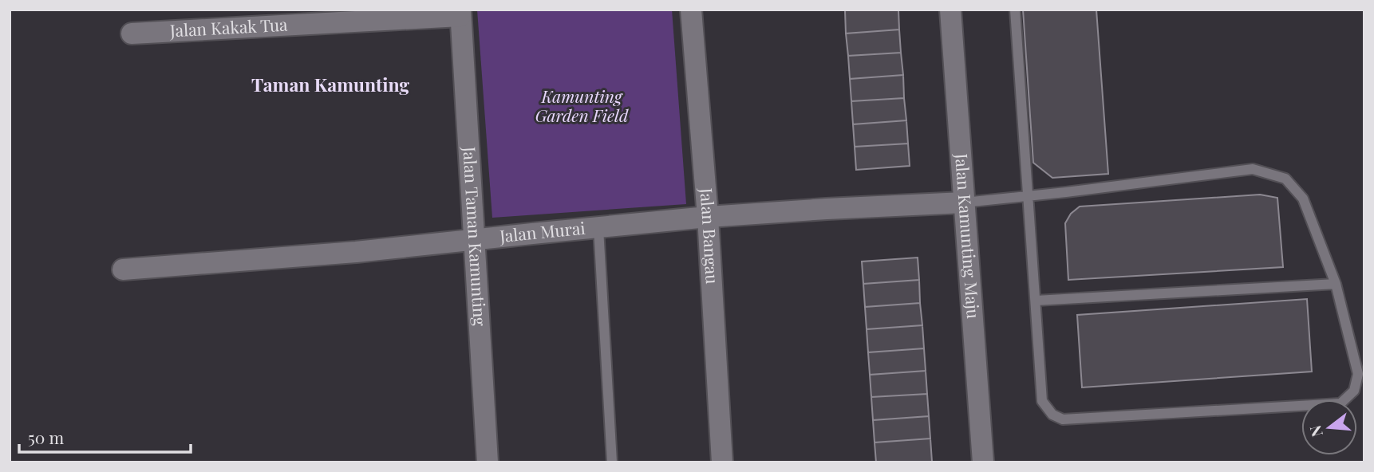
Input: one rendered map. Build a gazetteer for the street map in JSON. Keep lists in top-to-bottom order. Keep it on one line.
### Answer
{"streets":{"street":["Jalan Kakak Tua","Jalan Murai","Jalan Taman Kamunting","Jalan Bangau","Jalan Kamunting Maju"]},"crossings":[["Jalan Kakak Tua","Jalan Taman Kamunting"],["Jalan Murai","Jalan Taman Kamunting"],["Jalan Murai","Jalan Bangau"],["Jalan Murai","Jalan Kamunting Maju"]],"districts":["Taman Kamunting"],"parks":["Kamunting Garden Field"],"scale_bar":"50 m","north":"left"}
